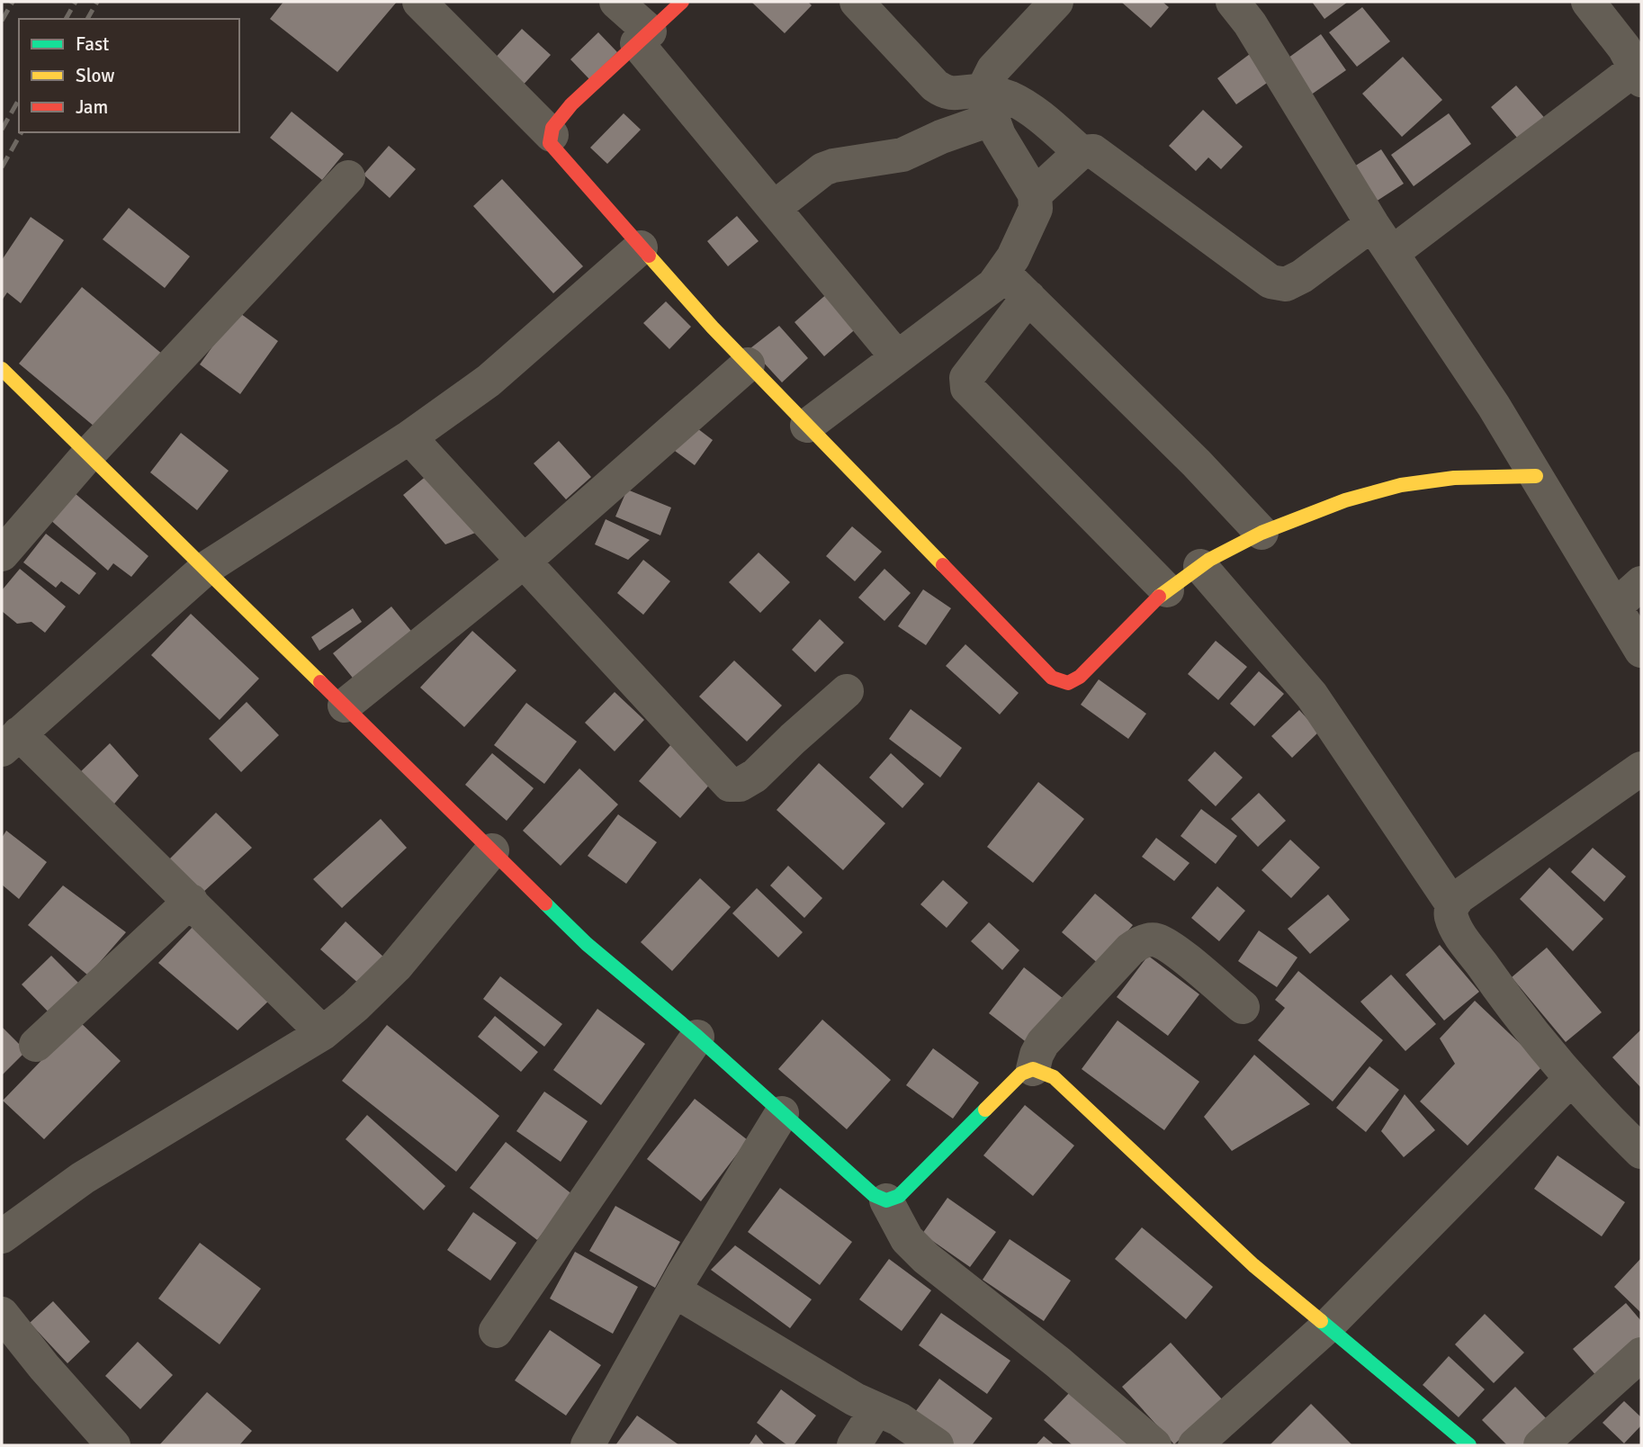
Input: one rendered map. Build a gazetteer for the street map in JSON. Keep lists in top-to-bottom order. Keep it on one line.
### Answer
{"legend":["Fast","Slow","Jam"]}
